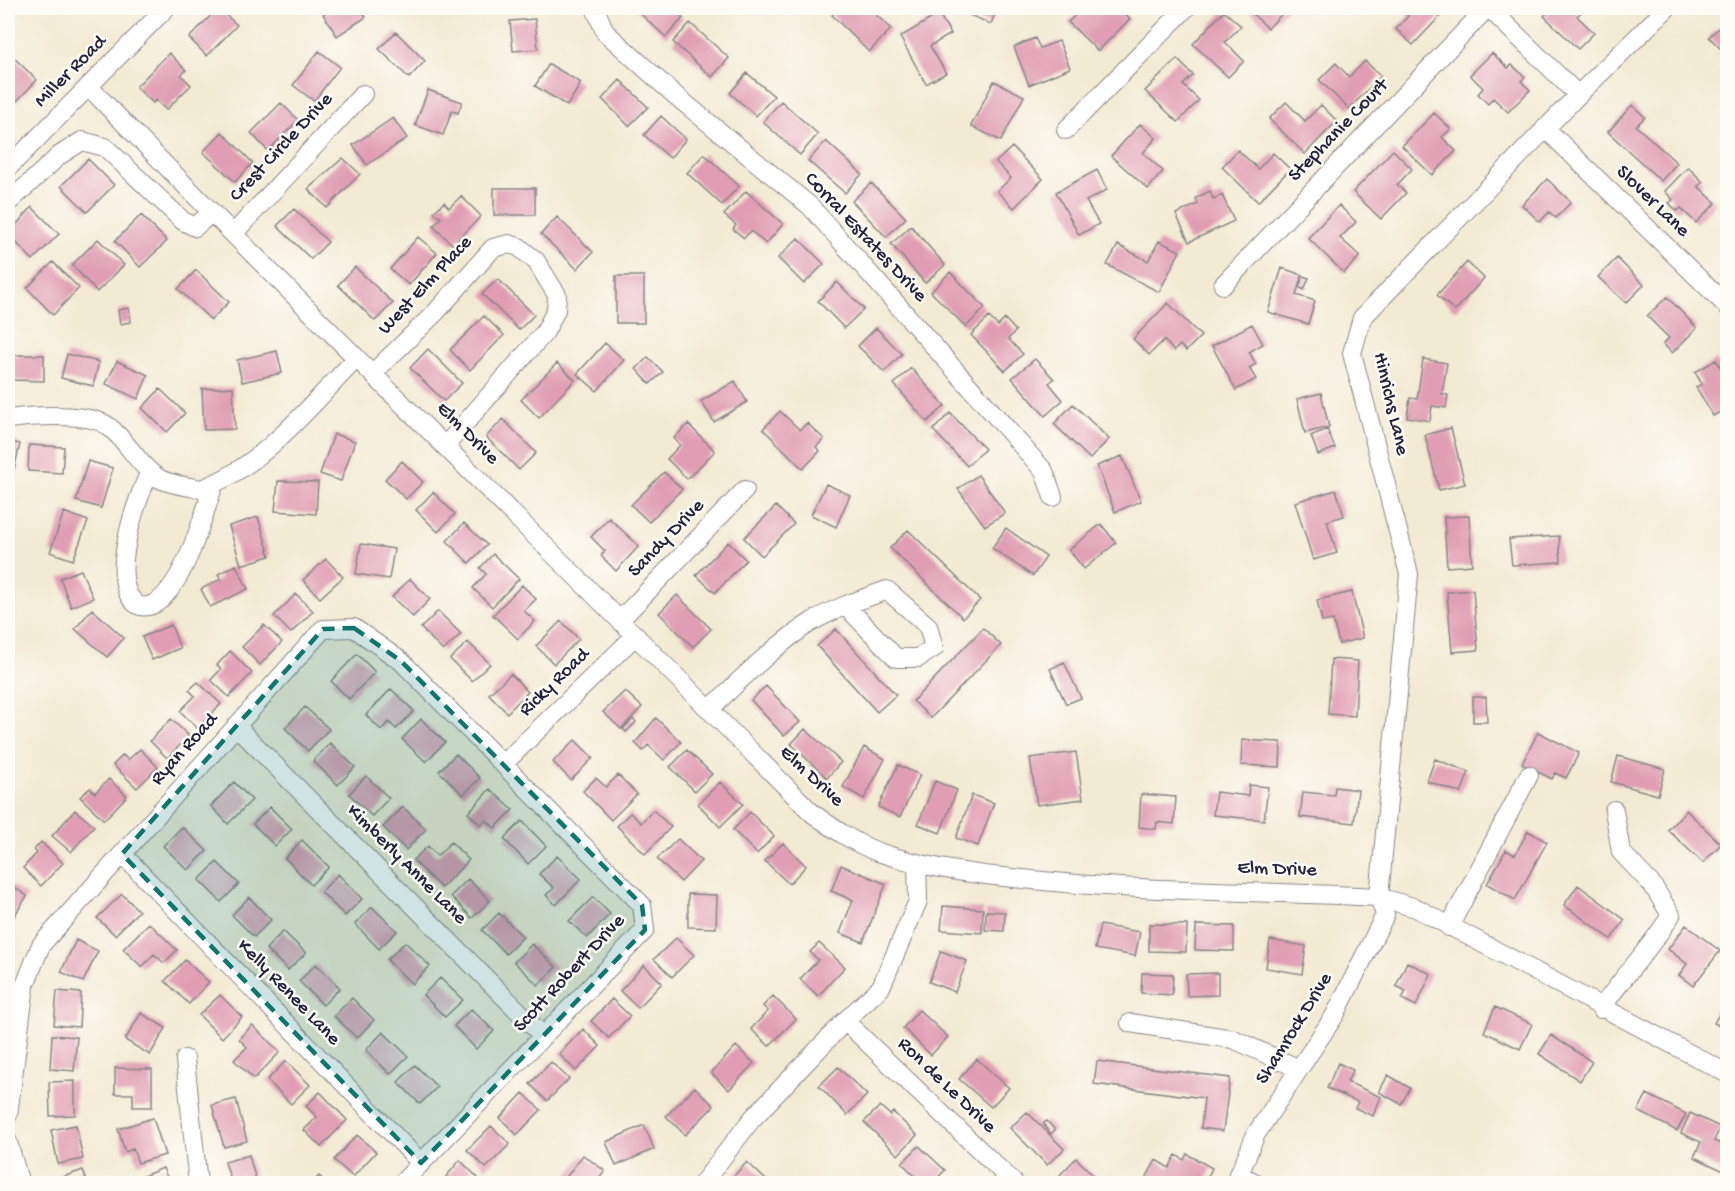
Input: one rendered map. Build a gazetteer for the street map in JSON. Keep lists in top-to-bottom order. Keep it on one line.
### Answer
{"streets":{"street":["Miller Road","Stephanie Court","Crest Circle Drive","Slover Lane","Corral Estates Drive","West Elm Place","Hinrichs Lane","Elm Drive","Sandy Drive","Ricky Road","Ryan Road","Kimberly Anne Lane","Scott Robert Drive","Kelly Renee Lane","Shamrock Drive","Ron de Le Drive"]},"crossings":[["Miller Road","Elm Drive"],["Crest Circle Drive","Elm Drive"],["Slover Lane","Hinrichs Lane"],["West Elm Place","Elm Drive"],["Hinrichs Lane","Elm Drive"],["Hinrichs Lane","Shamrock Drive"],["Elm Drive","Sandy Drive"],["Elm Drive","Ricky Road"],["Elm Drive","Shamrock Drive"],["Ricky Road","Ryan Road"],["Ricky Road","Scott Robert Drive"],["Ryan Road","Kimberly Anne Lane"],["Ryan Road","Scott Robert Drive"],["Ryan Road","Kelly Renee Lane"],["Kimberly Anne Lane","Scott Robert Drive"],["Scott Robert Drive","Kelly Renee Lane"]]}
